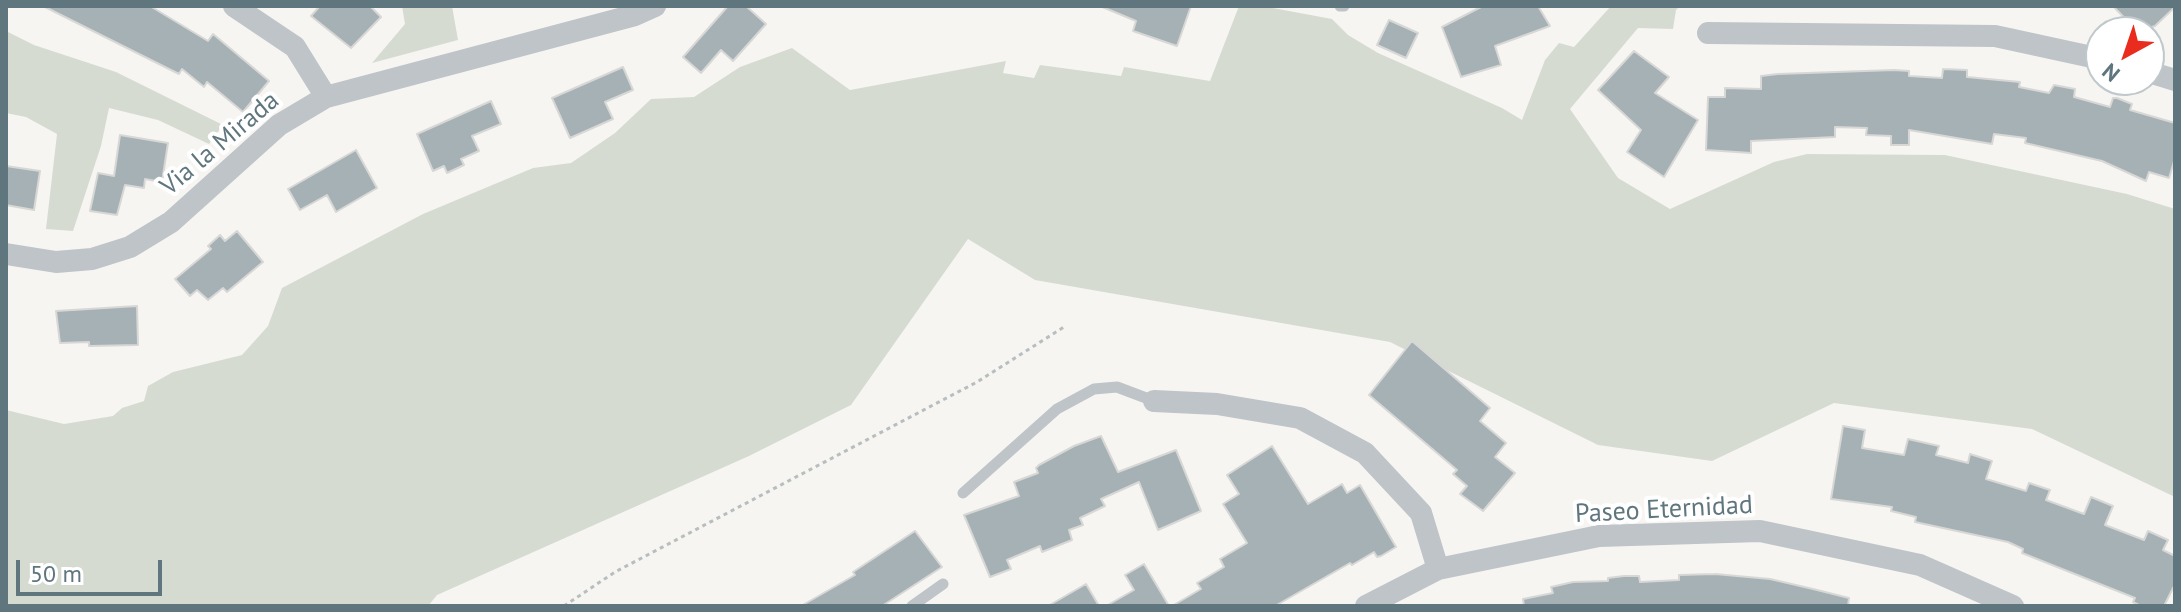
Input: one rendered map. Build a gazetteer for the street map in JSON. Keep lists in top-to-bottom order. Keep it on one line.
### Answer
{"streets":{"street":["Via la Mirada","Paseo Eternidad"]},"scale_bar":"50 m","north":"bottom left"}
